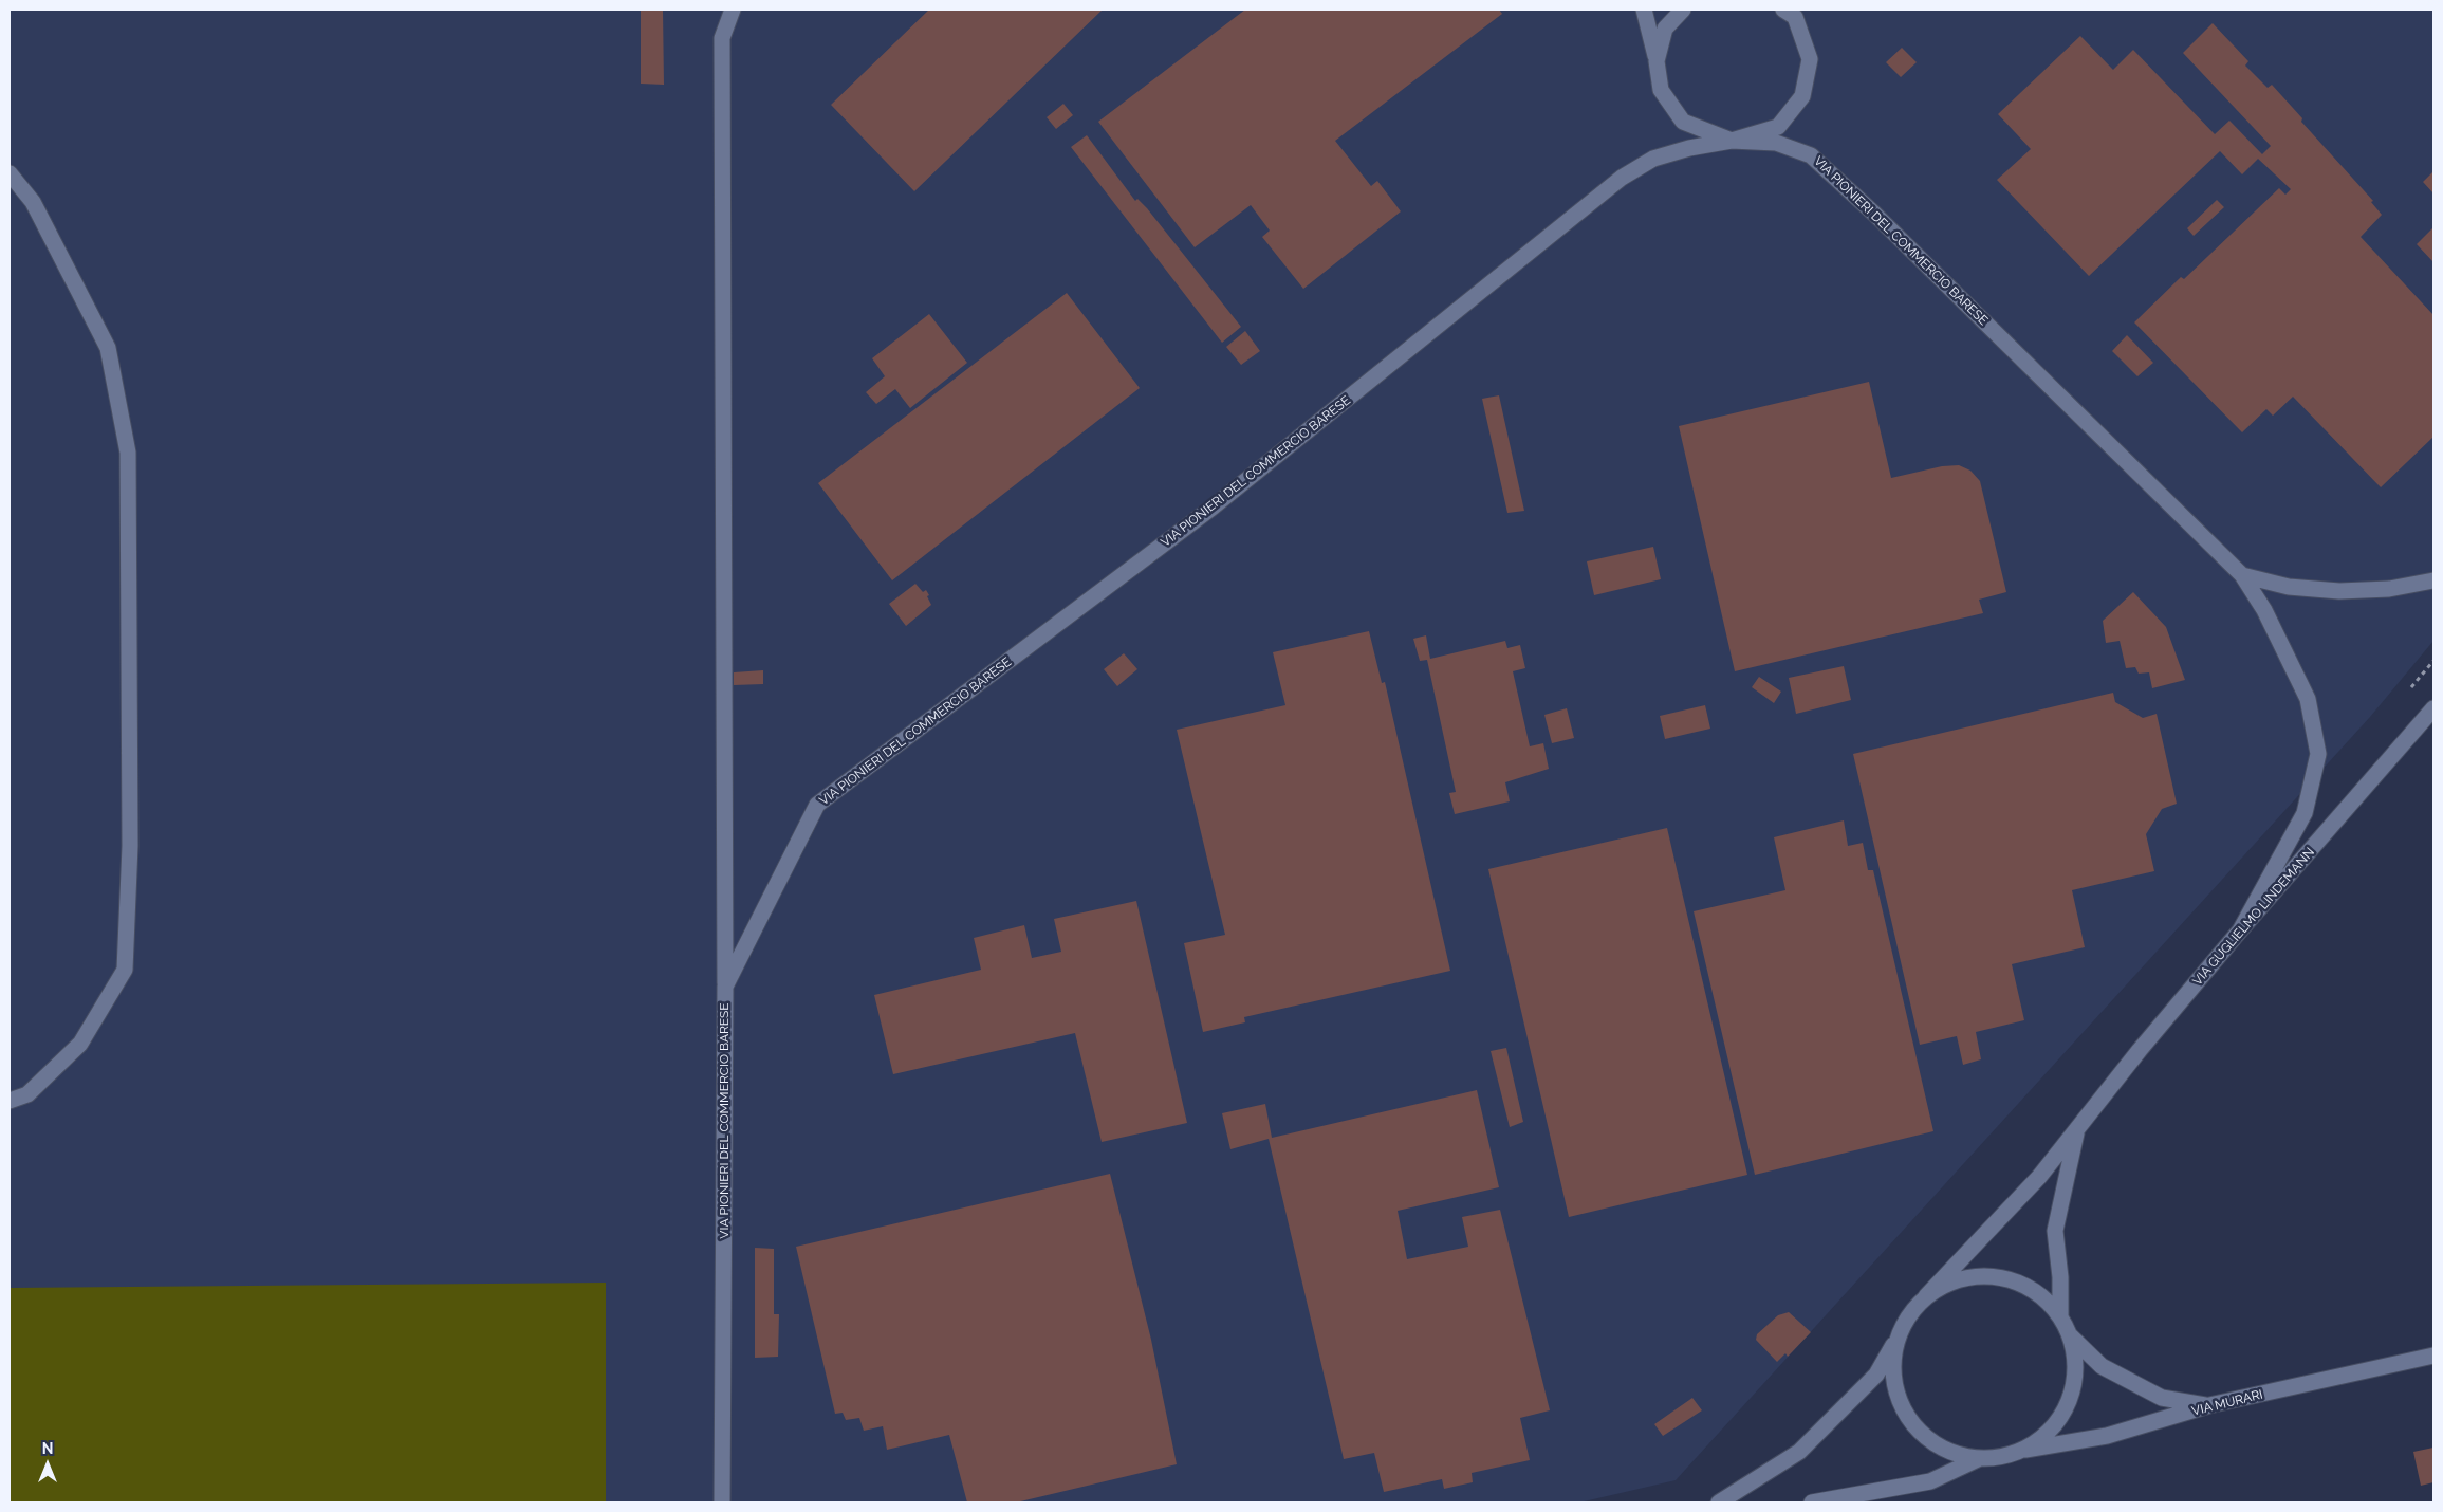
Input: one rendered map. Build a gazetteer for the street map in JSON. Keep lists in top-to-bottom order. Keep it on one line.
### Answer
{"streets":{"street":["VIA PIONIERI DEL COMMERCIO BARESE","VIA GUGLIELMO LINDEMANN","VIA MURARI"]},"crossings":[["VIA PIONIERI DEL COMMERCIO BARESE","VIA GUGLIELMO LINDEMANN"],["VIA GUGLIELMO LINDEMANN","VIA MURARI"]],"north":"top"}
